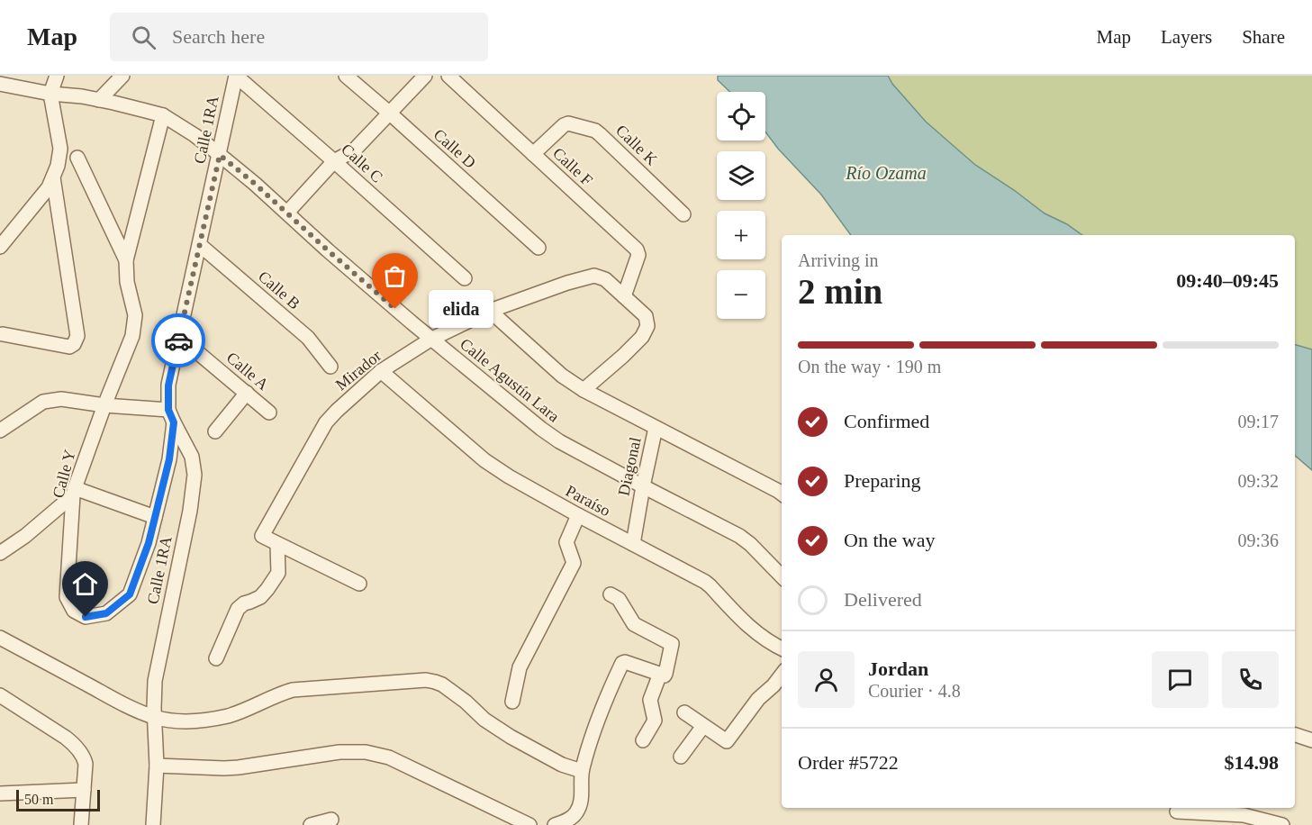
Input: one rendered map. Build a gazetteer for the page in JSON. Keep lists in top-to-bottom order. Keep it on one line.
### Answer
{"streets":{"street":["Calle 1RA","Calle K","Calle D","Calle C","Calle F","Calle B","Mirador","Calle A","Calle Agustín Lara","Diagonal","Calle Y","Paraíso"]},"crossings":[["Calle 1RA","Calle C"],["Calle 1RA","Calle B"],["Calle 1RA","Calle A"],["Calle 1RA","Calle Agustín Lara"],["Calle 1RA","Calle Y"],["Calle K","Calle F"],["Calle F","Mirador"],["Mirador","Calle Agustín Lara"],["Mirador","Paraíso"],["Calle Agustín Lara","Diagonal"],["Calle Agustín Lara","Calle Y"],["Diagonal","Paraíso"]],"water":["Río Ozama"],"places":["elida"],"scale_bar":"50 m","page":{"header":"Map","search":"Search here","nav":["Map","Layers","Share"],"map_buttons":["+","−"],"heading":["2 min","Arriving in","09:40–09:45"],"panel":["Jordan","Courier · 4.8","Order #5722","$14.98"],"bubble":"elida","bar":"On the way · 190 m","list":[["Confirmed","09:17"],["Preparing","09:32"],["On the way","09:36"],"Delivered"],"scale":"50 m"}}
